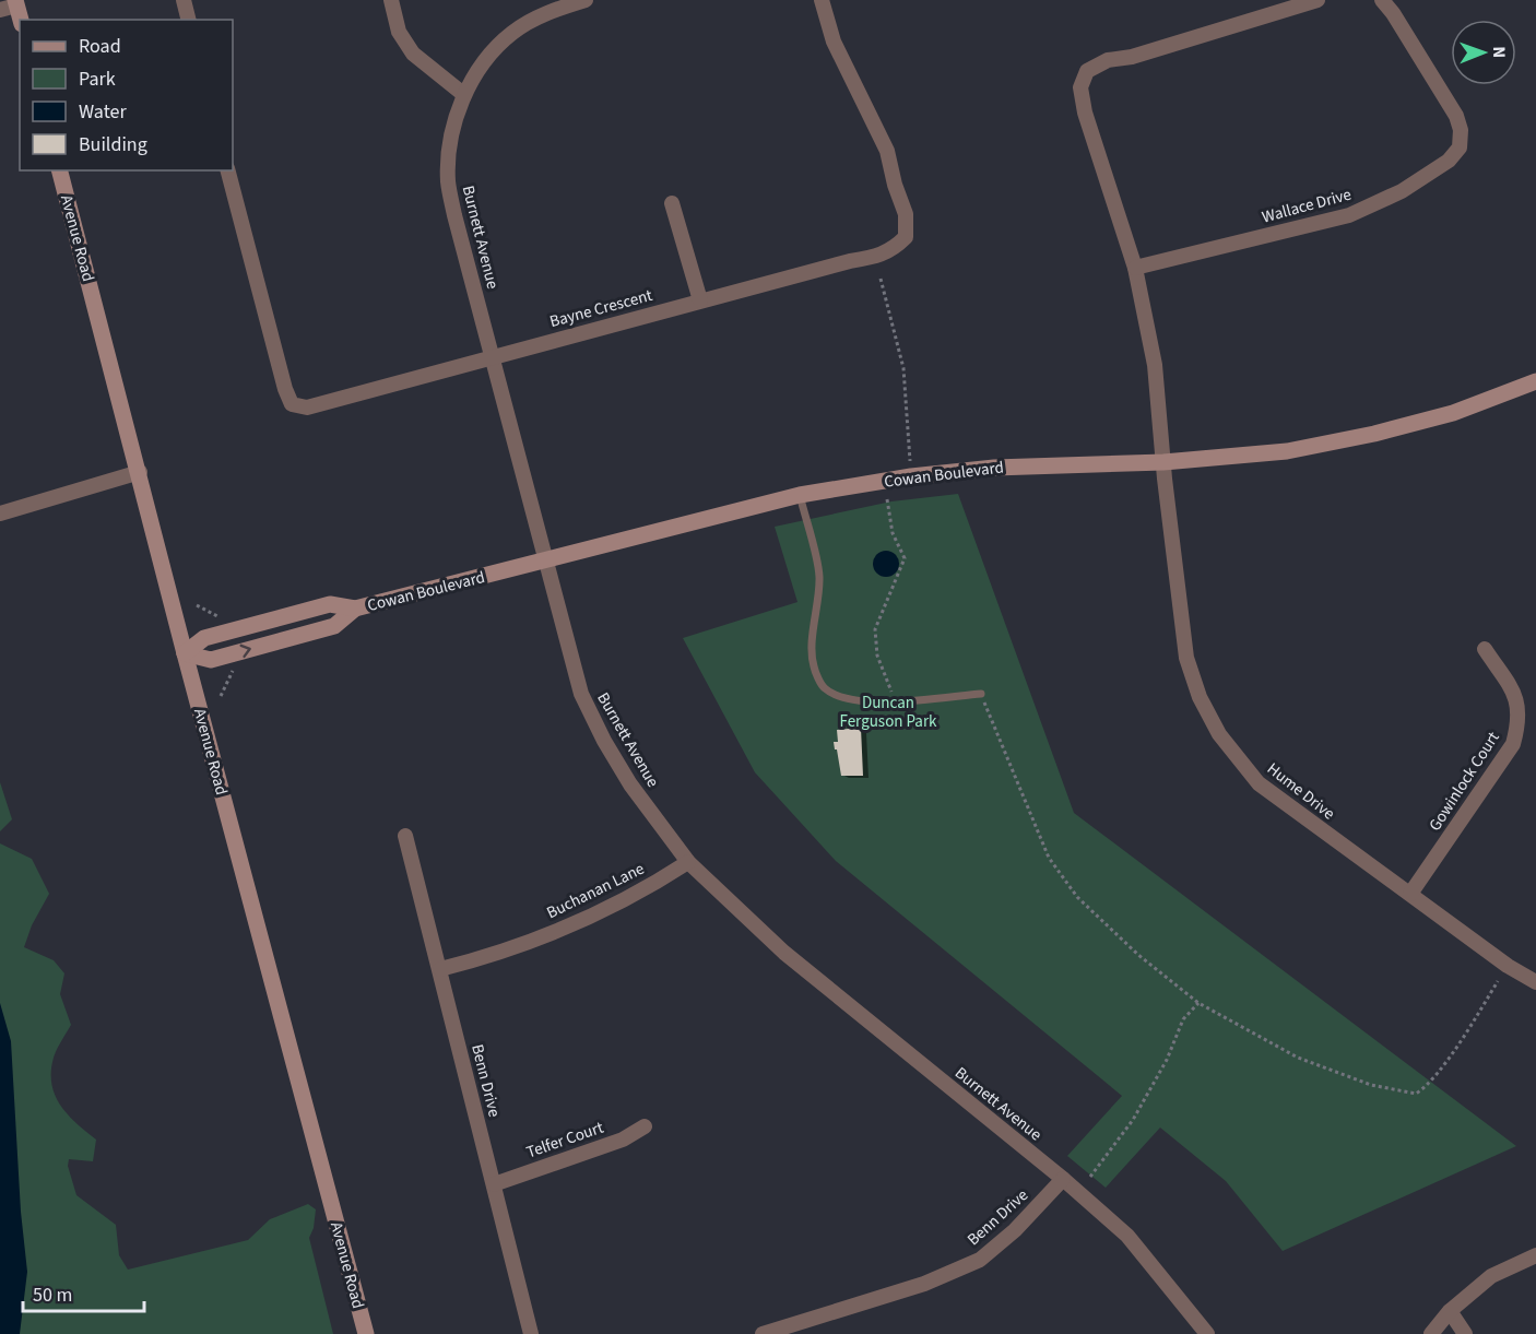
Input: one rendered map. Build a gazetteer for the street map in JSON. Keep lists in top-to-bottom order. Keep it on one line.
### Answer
{"streets":{"street":["Wallace Drive","Burnett Avenue","Avenue Road","Bayne Crescent","Cowan Boulevard","Gowinlock Court","Hume Drive","Buchanan Lane","Benn Drive","Telfer Court"]},"crossings":[["Burnett Avenue","Bayne Crescent"],["Burnett Avenue","Cowan Boulevard"],["Burnett Avenue","Buchanan Lane"],["Burnett Avenue","Benn Drive"],["Avenue Road","Cowan Boulevard"],["Cowan Boulevard","Hume Drive"],["Gowinlock Court","Hume Drive"],["Buchanan Lane","Benn Drive"],["Benn Drive","Telfer Court"]],"parks":["Duncan Ferguson Park"],"legend":["Road","Park","Water","Building"],"scale_bar":"50 m","north":"right"}
